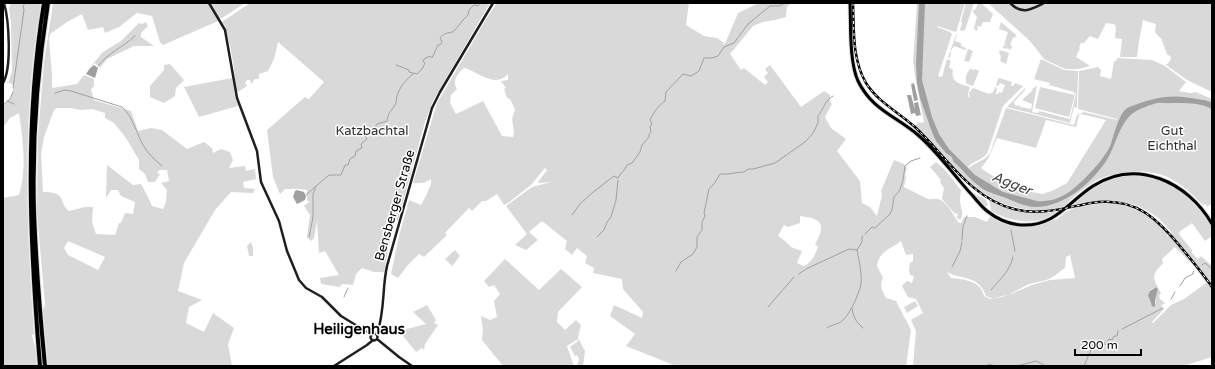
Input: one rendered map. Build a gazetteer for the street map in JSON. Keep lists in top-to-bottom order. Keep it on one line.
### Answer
{"streets":{"street":["Bensberger Straße"]},"districts":["Heiligenhaus"],"water":["Agger"],"parks":["Katzbachtal","Gut Eichthal"],"scale_bar":"200 m"}
